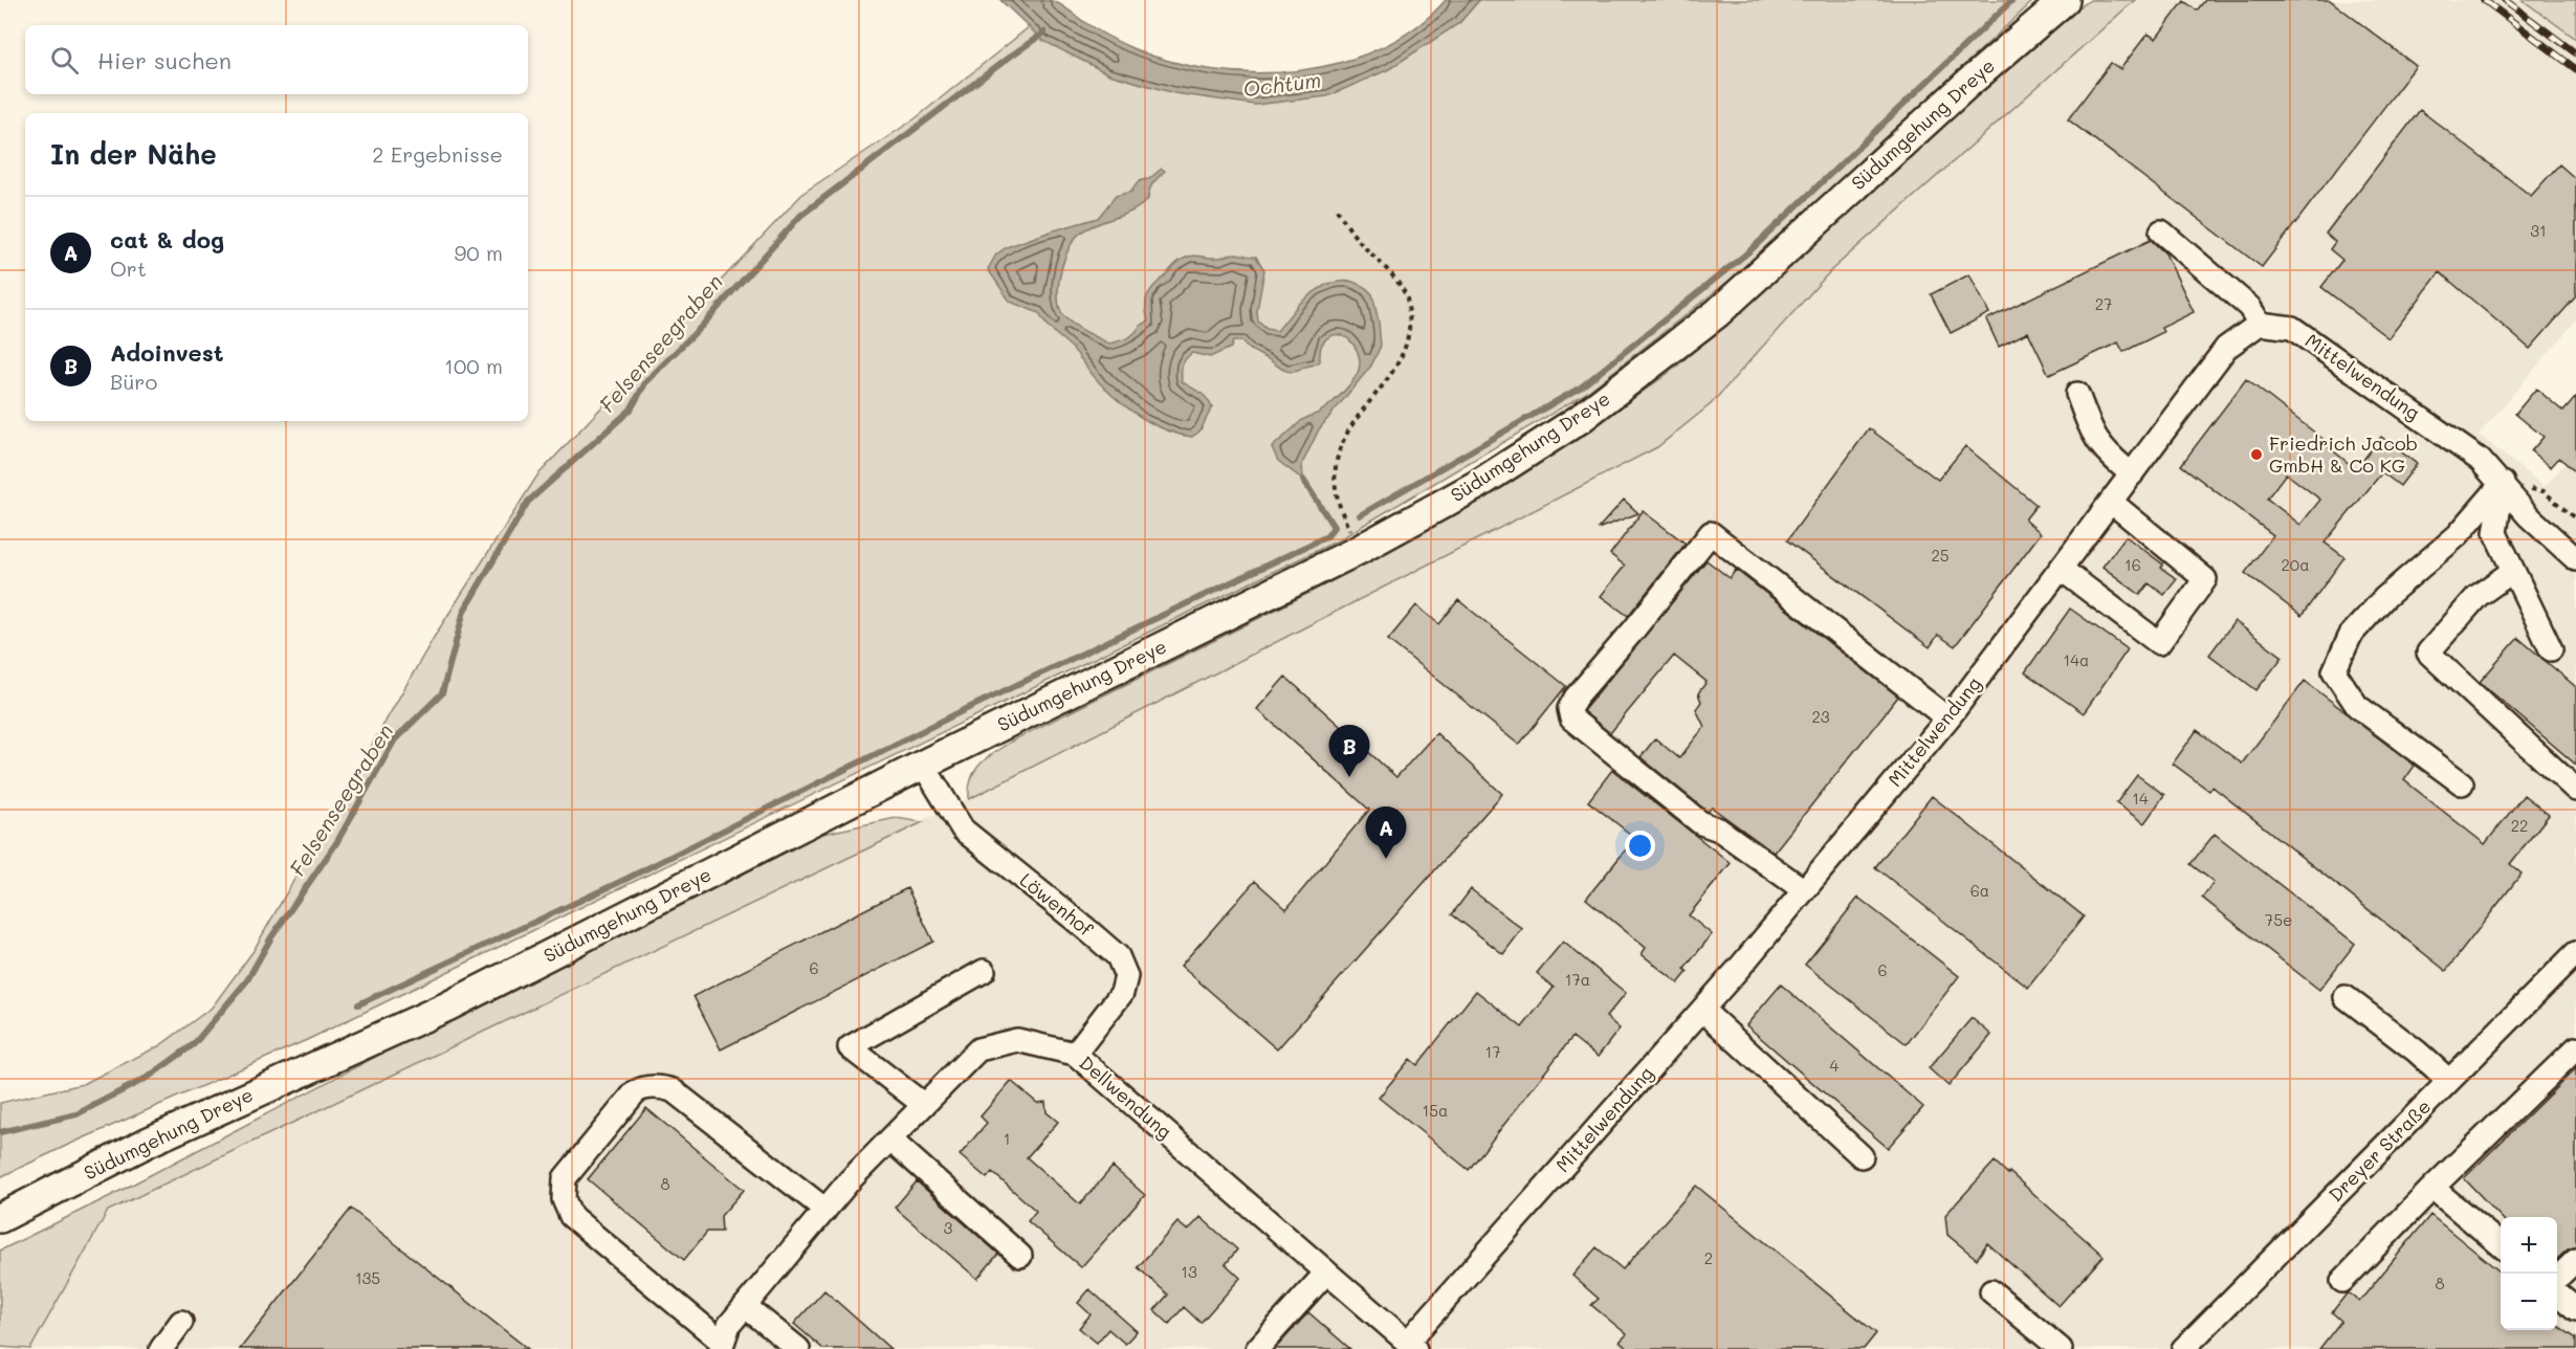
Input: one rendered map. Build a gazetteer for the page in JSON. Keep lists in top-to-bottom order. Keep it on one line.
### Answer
{"streets":{"main road":["Südumgehung Dreye"],"street":["Mittelwendung","Löwenhof","Dellwendung","Dreyer Straße"]},"crossings":[["Südumgehung Dreye","Löwenhof"],["Mittelwendung","Dellwendung"],["Löwenhof","Dellwendung"]],"water":["Ochtum","Felsenseegraben"],"places":["Friedrich Jacob GmbH & Co KG"],"house_numbers":["31","27","25","16","20a","14a","23","14","22","6a","75e","6","6","17a","17","4","15a","1","8","3","2","13","135","8"],"page":{"search":"Hier suchen","heading":["In der Nähe","2 Ergebnisse"],"list":[{"mark":"A","name":"cat & dog","note":"Ort","value":"90 m"},{"mark":"B","name":"Adoinvest","note":"Büro","value":"100 m"}],"pins":["B","A"],"map_buttons":["+","−"]}}
